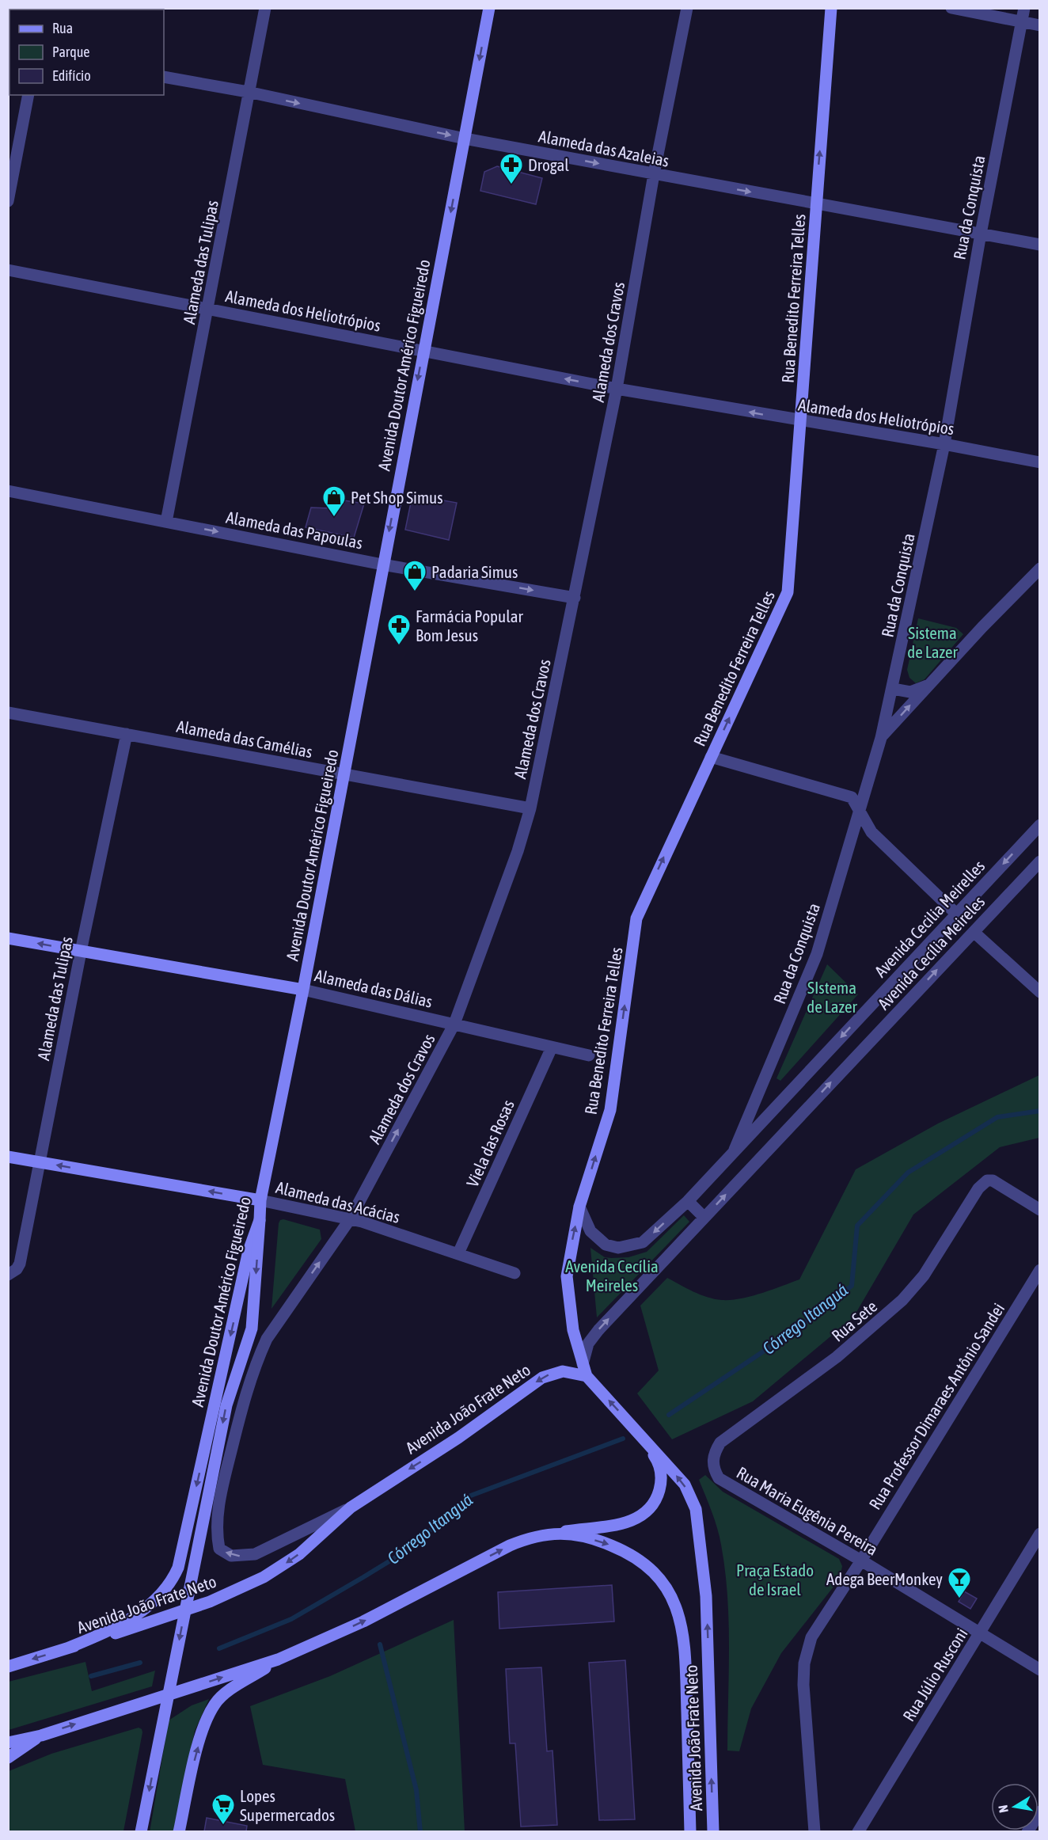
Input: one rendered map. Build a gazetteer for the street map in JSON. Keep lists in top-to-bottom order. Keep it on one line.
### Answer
{"streets":{"main road":["Rua Benedito Ferreira Telles","Avenida Doutor Américo Figueiredo","Alameda das Dálias","Alameda das Acácias","Avenida João Frate Neto"],"street":["Alameda das Azaleias","Rua da Conquista","Alameda das Tulipas","Alameda dos Heliotrópios","Alameda dos Cravos","Alameda das Papoulas","Alameda das Camélias","Avenida Cecilia Meirelles","Avenida Cecília Meireles","Viela das Rosas","Rua Sete","Rua Professor Dimaraes Antônio Sandei","Rua Maria Eugênia Pereira","Rua Júlio Rusconi"]},"crossings":[["Alameda das Azaleias","Rua da Conquista"],["Alameda das Azaleias","Alameda das Tulipas"],["Alameda das Azaleias","Rua Benedito Ferreira Telles"],["Alameda das Azaleias","Alameda dos Cravos"],["Alameda das Azaleias","Avenida Doutor Américo Figueiredo"],["Rua da Conquista","Alameda dos Heliotrópios"],["Rua da Conquista","Avenida Cecilia Meirelles"],["Alameda das Tulipas","Alameda dos Heliotrópios"],["Alameda das Tulipas","Alameda das Papoulas"],["Alameda das Tulipas","Alameda das Camélias"],["Alameda das Tulipas","Alameda das Dálias"],["Alameda das Tulipas","Alameda das Acácias"],["Rua Benedito Ferreira Telles","Alameda dos Heliotrópios"],["Rua Benedito Ferreira Telles","Avenida Cecilia Meirelles"],["Rua Benedito Ferreira Telles","Avenida Cecília Meireles"],["Rua Benedito Ferreira Telles","Avenida João Frate Neto"],["Alameda dos Heliotrópios","Alameda dos Cravos"],["Alameda dos Heliotrópios","Avenida Doutor Américo Figueiredo"],["Alameda dos Cravos","Alameda das Papoulas"],["Alameda dos Cravos","Alameda das Camélias"],["Alameda dos Cravos","Alameda das Dálias"],["Alameda dos Cravos","Alameda das Acácias"],["Alameda dos Cravos","Avenida João Frate Neto"],["Avenida Doutor Américo Figueiredo","Alameda das Papoulas"],["Avenida Doutor Américo Figueiredo","Alameda das Camélias"],["Avenida Doutor Américo Figueiredo","Alameda das Dálias"],["Avenida Doutor Américo Figueiredo","Alameda das Acácias"],["Avenida Doutor Américo Figueiredo","Avenida João Frate Neto"],["Alameda das Dálias","Viela das Rosas"],["Viela das Rosas","Alameda das Acácias"],["Rua Sete","Rua Maria Eugênia Pereira"],["Rua Professor Dimaraes Antônio Sandei","Rua Maria Eugênia Pereira"],["Rua Maria Eugênia Pereira","Rua Júlio Rusconi"]],"one_way":["Alameda das Azaleias","Rua Benedito Ferreira Telles","Alameda dos Heliotrópios","Alameda das Papoulas","Avenida Cecilia Meirelles","Avenida Cecília Meireles","Alameda das Acácias"],"water":["Córrego Itanguá"],"parks":["Sistema de Lazer","SIstema de Lazer","Avenida Cecília Meireles","Praça Estado de Israel"],"places":{"pharmacy":["Drogal","Farmácia Popular Bom Jesus"],"shop":["Pet Shop Simus","Padaria Simus"],"bar":["Adega BeerMonkey"],"supermarket":["Lopes Supermercados"]},"legend":["Rua","Parque","Edifício"],"north":"left"}
